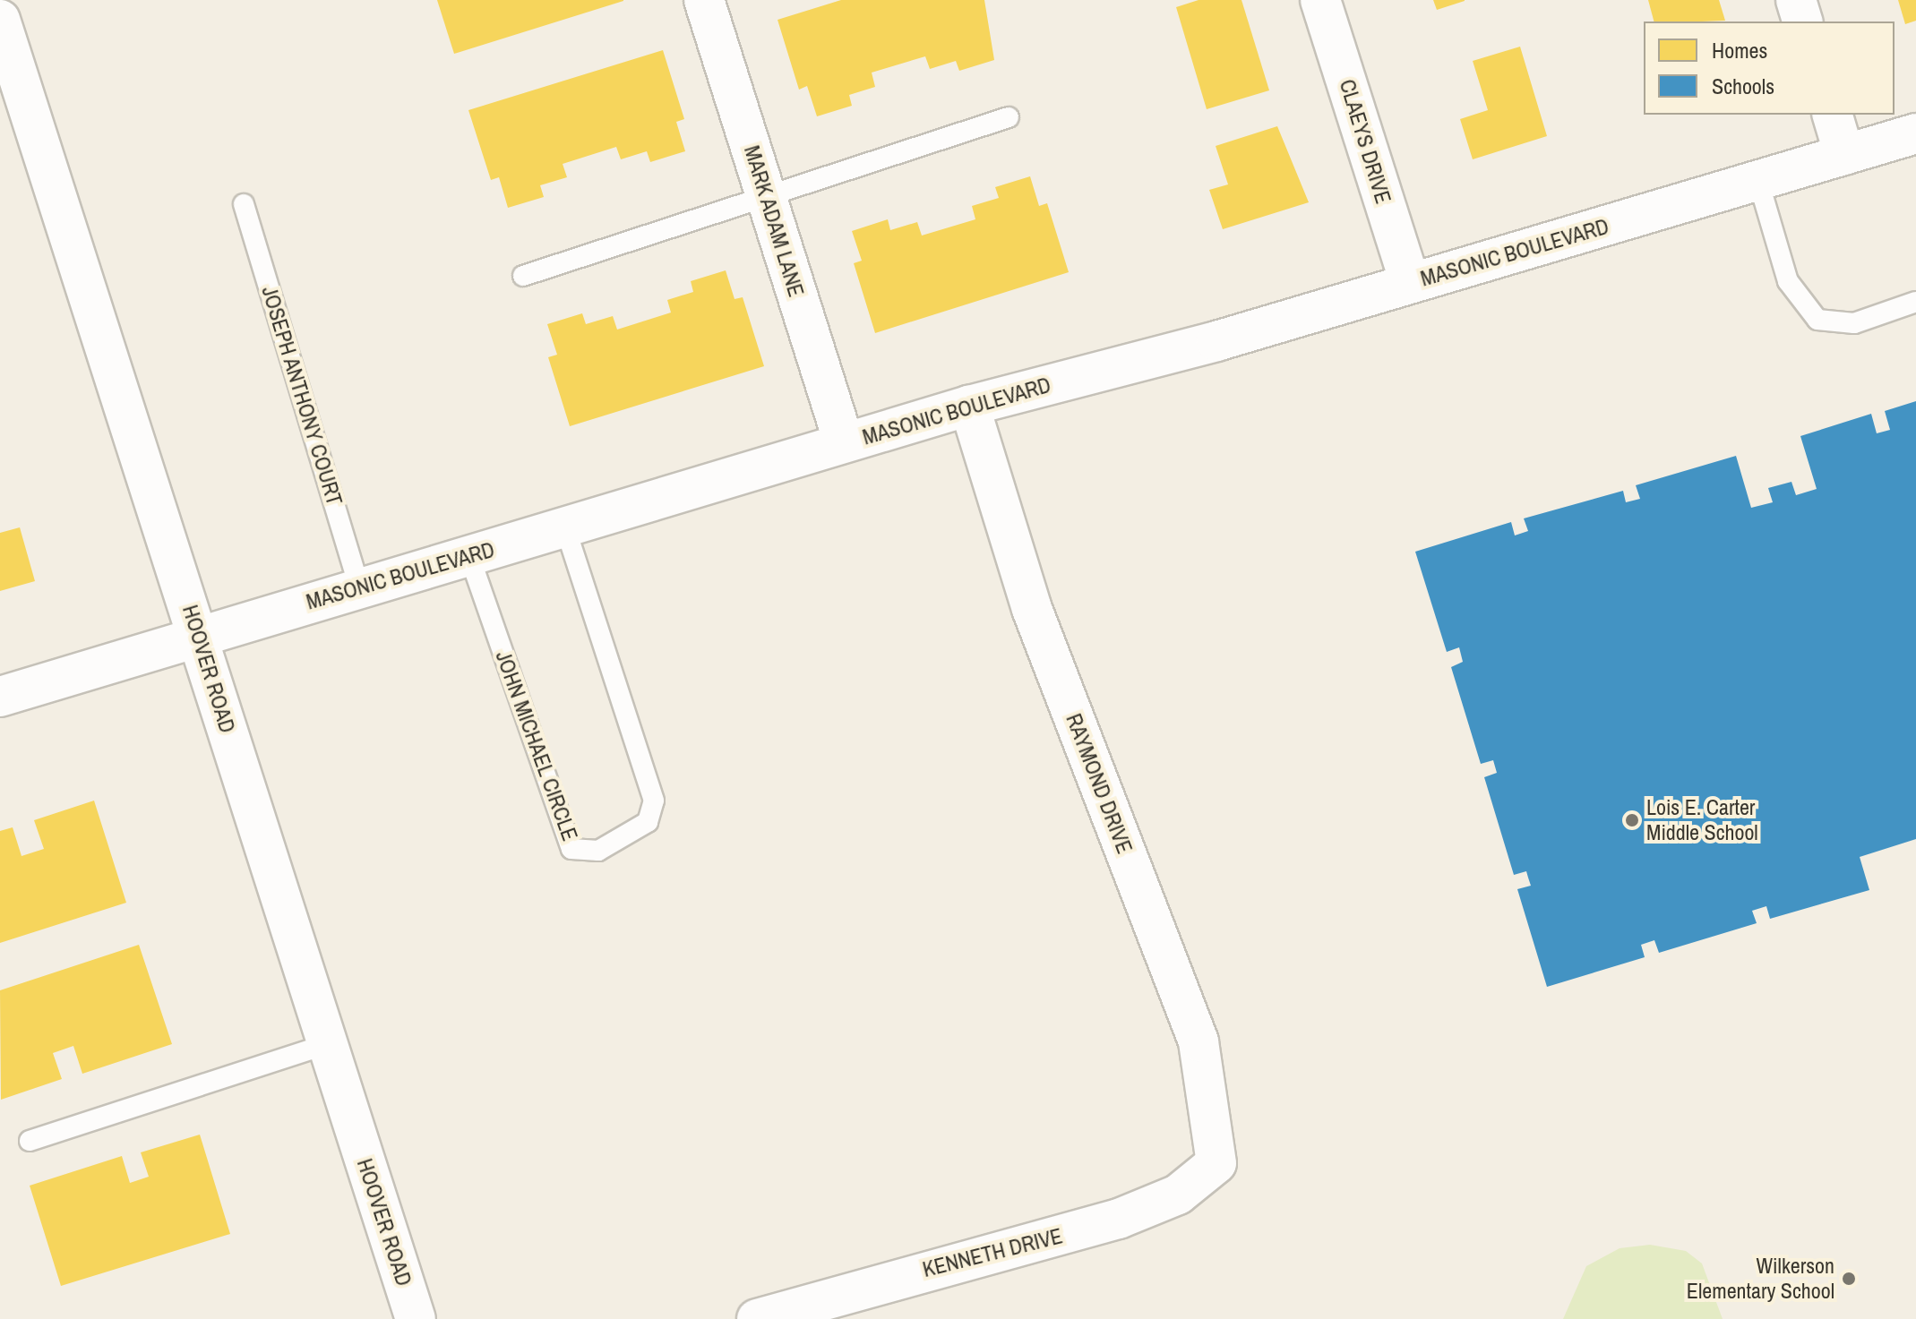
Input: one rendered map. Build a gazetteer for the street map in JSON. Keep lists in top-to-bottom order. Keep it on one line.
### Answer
{"streets":{"street":["CLAEYS DRIVE","MARK ADAM LANE","MASONIC BOULEVARD","HOOVER ROAD","RAYMOND DRIVE","KENNETH DRIVE"],"lane":["JOSEPH ANTHONY COURT","JOHN MICHAEL CIRCLE"]},"crossings":[["CLAEYS DRIVE","MASONIC BOULEVARD"],["MARK ADAM LANE","MASONIC BOULEVARD"],["MASONIC BOULEVARD","JOSEPH ANTHONY COURT"],["MASONIC BOULEVARD","HOOVER ROAD"],["MASONIC BOULEVARD","JOHN MICHAEL CIRCLE"],["MASONIC BOULEVARD","RAYMOND DRIVE"],["RAYMOND DRIVE","KENNETH DRIVE"]],"places":["Lois E. Carter Middle School","Wilkerson Elementary School"],"legend":["Homes","Schools"]}
